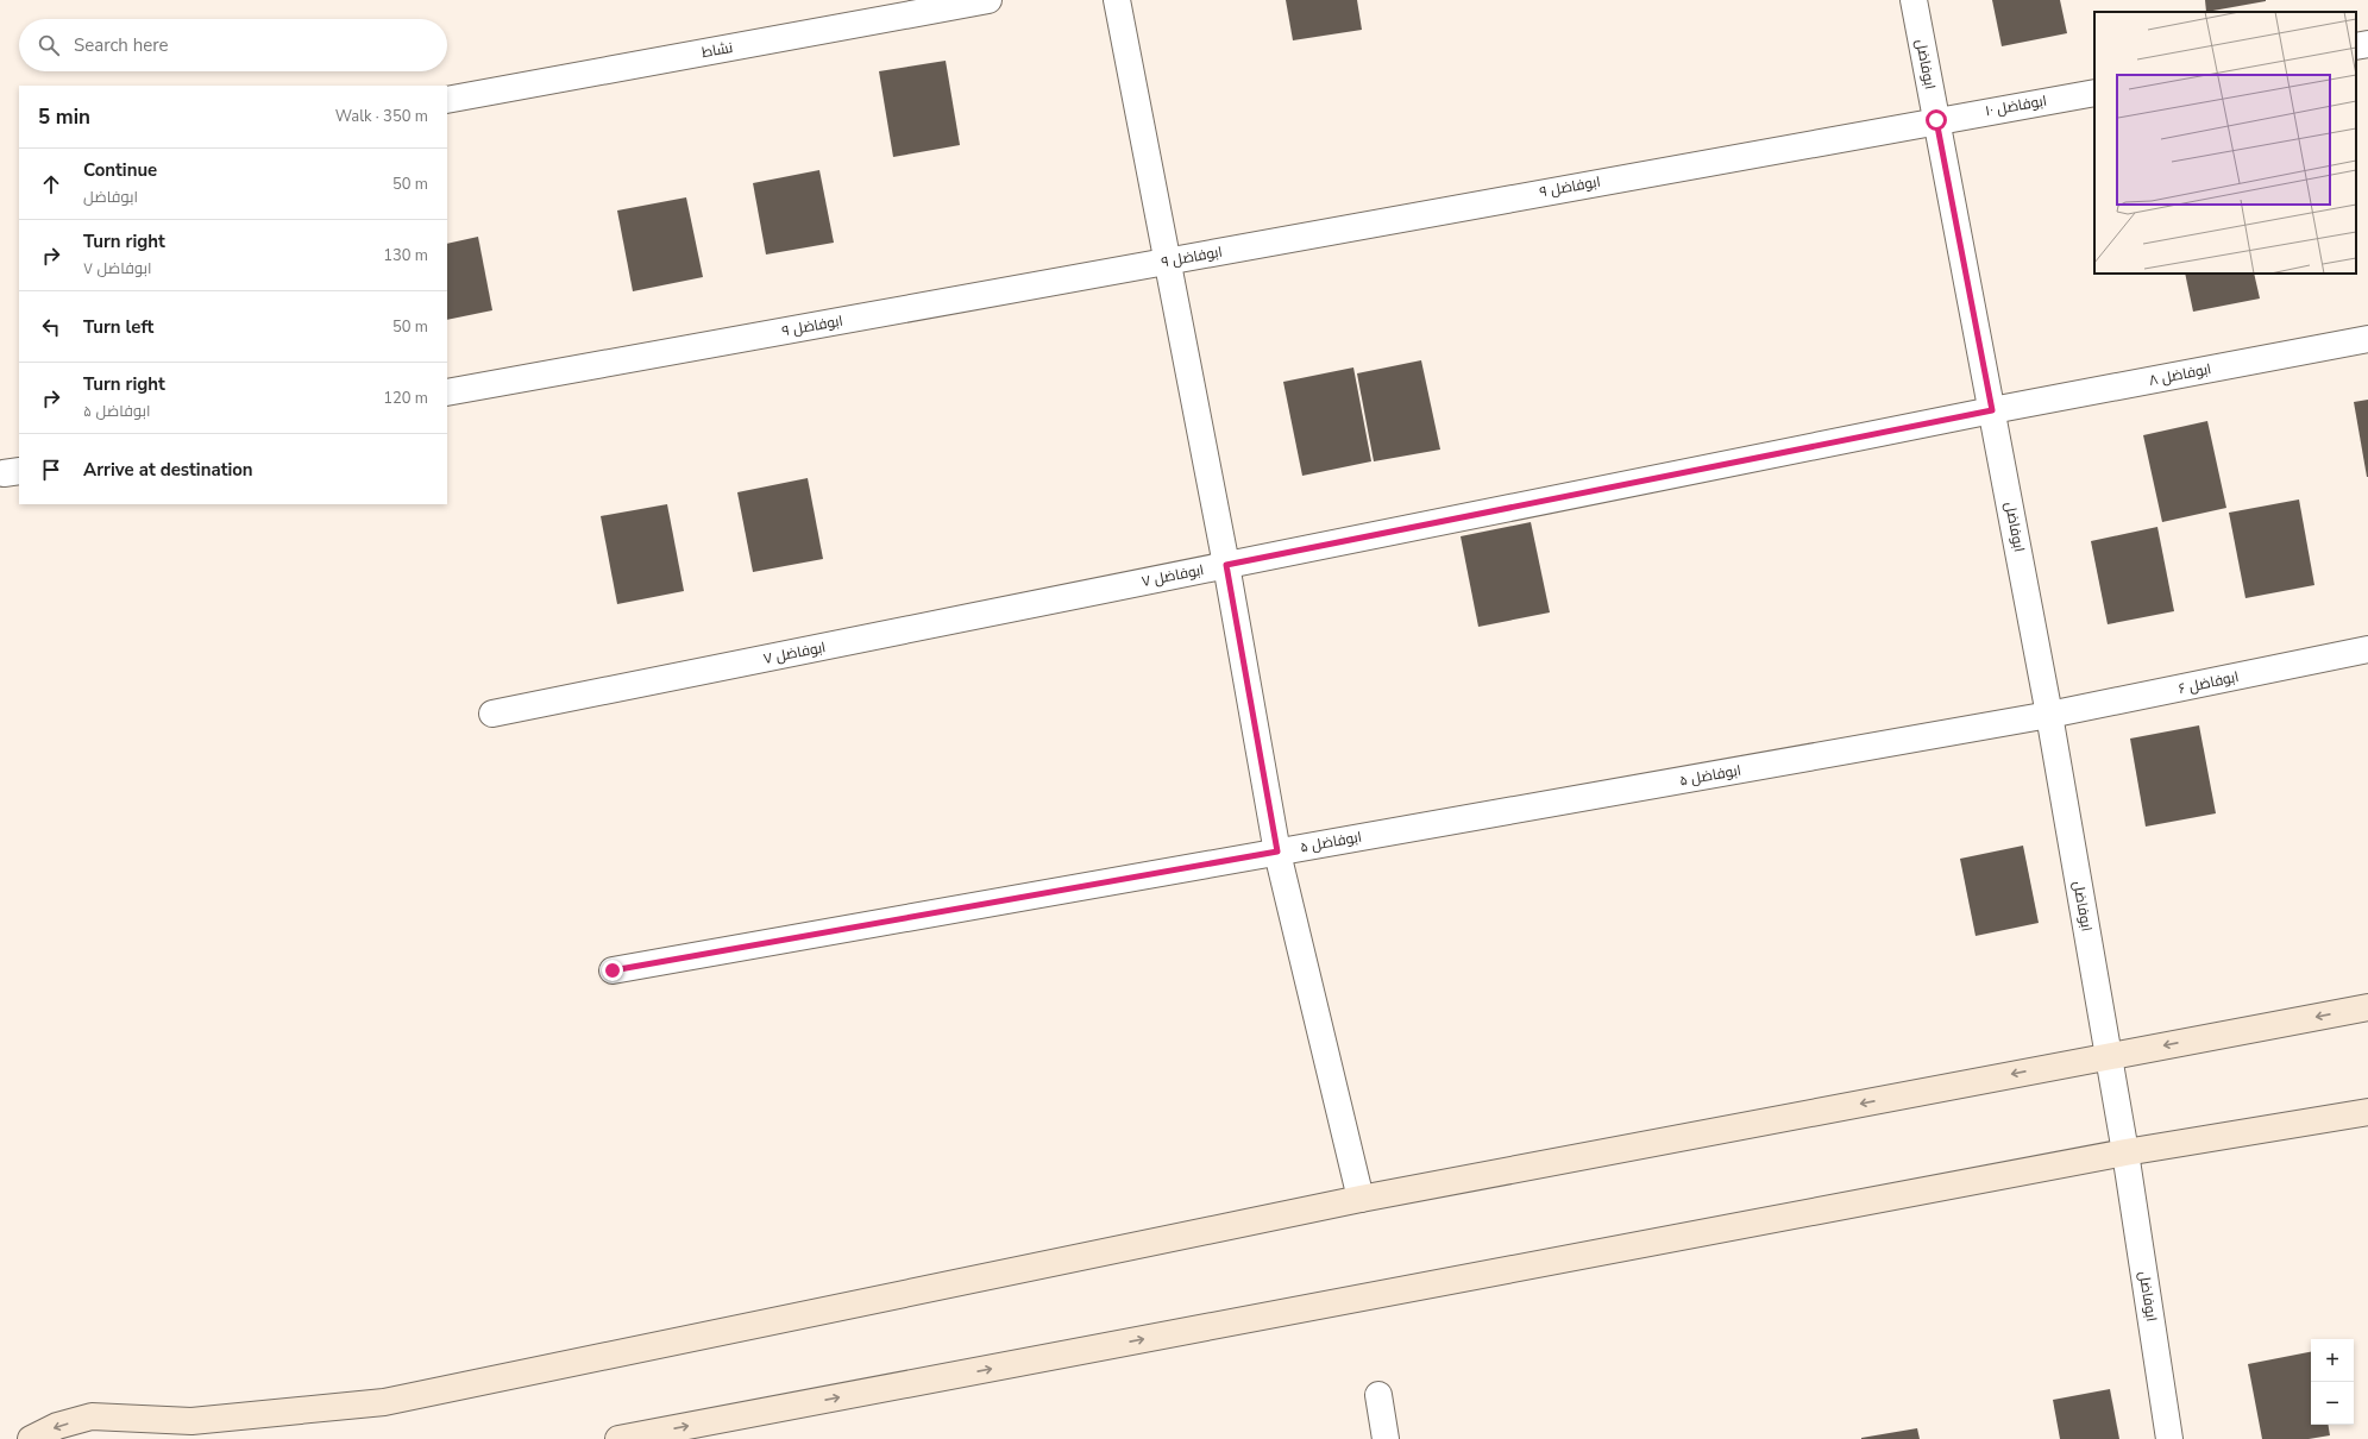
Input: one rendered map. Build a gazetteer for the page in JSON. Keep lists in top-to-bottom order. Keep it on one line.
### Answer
{"streets":{"street":["نشاط","ابوفاضل","ابوفاضل ۱۰","ابوفاضل ۹","ابوفاضل ۸","ابوفاضل ۷","ابوفاضل ۶","ابوفاضل ۵"]},"crossings":[["ابوفاضل","ابوفاضل ۱۰"],["ابوفاضل","ابوفاضل ۹"],["ابوفاضل","ابوفاضل ۸"],["ابوفاضل","ابوفاضل ۷"],["ابوفاضل","ابوفاضل ۶"],["ابوفاضل","ابوفاضل ۵"],["ابوفاضل ۱۰","ابوفاضل ۹"],["ابوفاضل ۸","ابوفاضل ۷"],["ابوفاضل ۶","ابوفاضل ۵"]],"page":{"search":"Search here","heading":["5 min","Walk · 350 m"],"list":[["Continue","ابوفاضل","50 m"],["Turn right","ابوفاضل ۷","130 m"],["Turn left","50 m"],["Turn right","ابوفاضل ۵","120 m"],"Arrive at destination"],"map_buttons":["+","−"]}}
